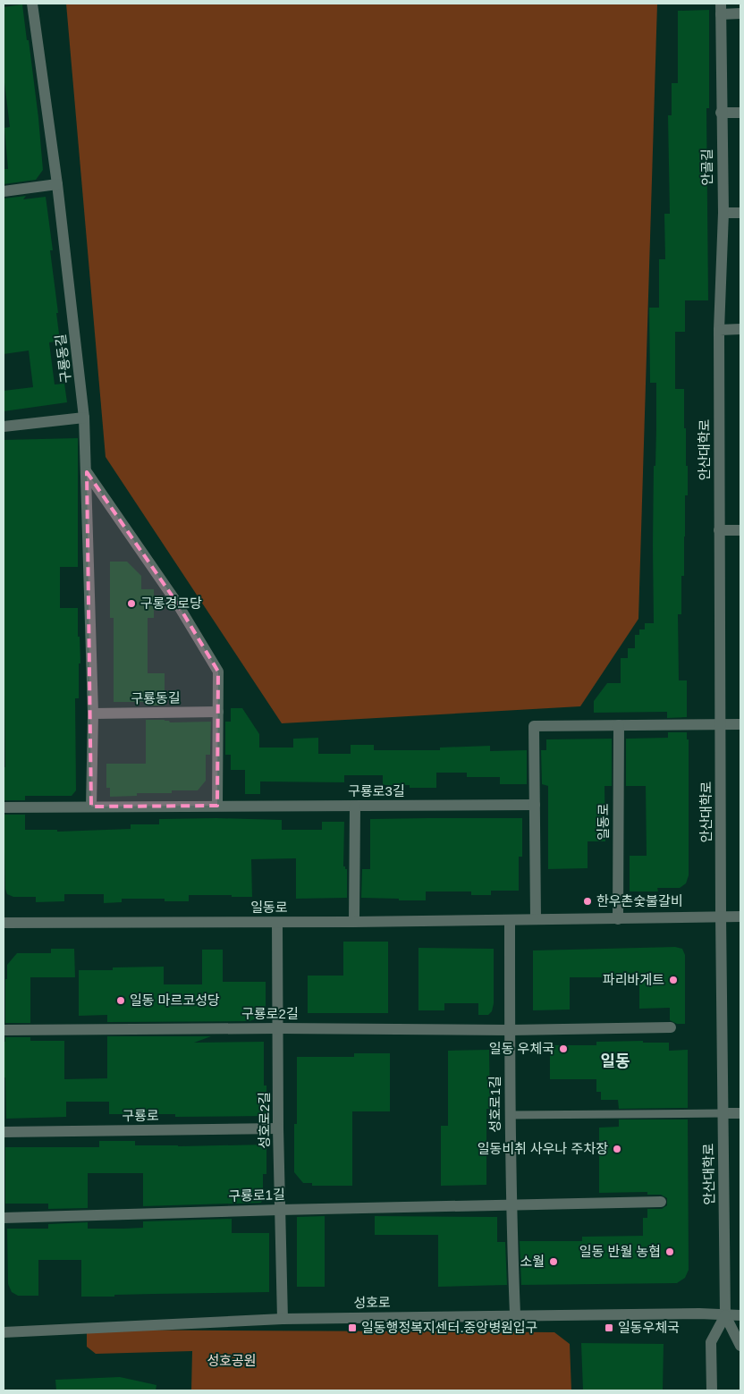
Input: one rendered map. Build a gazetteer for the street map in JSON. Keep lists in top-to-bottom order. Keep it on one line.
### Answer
{"streets":{"street":["안골길","구룡동길","안산대학로","구룡로3길","일동로","구룡로2길","성호로1길","구룡로","성호로2길","구룡로1길","성호로"]},"crossings":[["안골길","안산대학로"],["구룡동길","구룡로3길"],["안산대학로","일동로"],["안산대학로","성호로"],["일동로","성호로1길"],["일동로","성호로2길"],["구룡로2길","성호로1길"],["구룡로2길","성호로2길"],["성호로1길","구룡로1길"],["성호로1길","성호로"],["구룡로","성호로2길"],["성호로2길","구룡로1길"],["성호로2길","성호로"]],"districts":["일동"],"parks":["성호공원"],"places":{"other":["구롱경로당","한우촌숯불갈비","파리바게트","일동 마르코성당","일동 우체국","일동비취 사우나 주차장","일동 반월 농협","소월"],"transit":["일동행정복지센터.중앙병원입구","일동우체국"]}}
